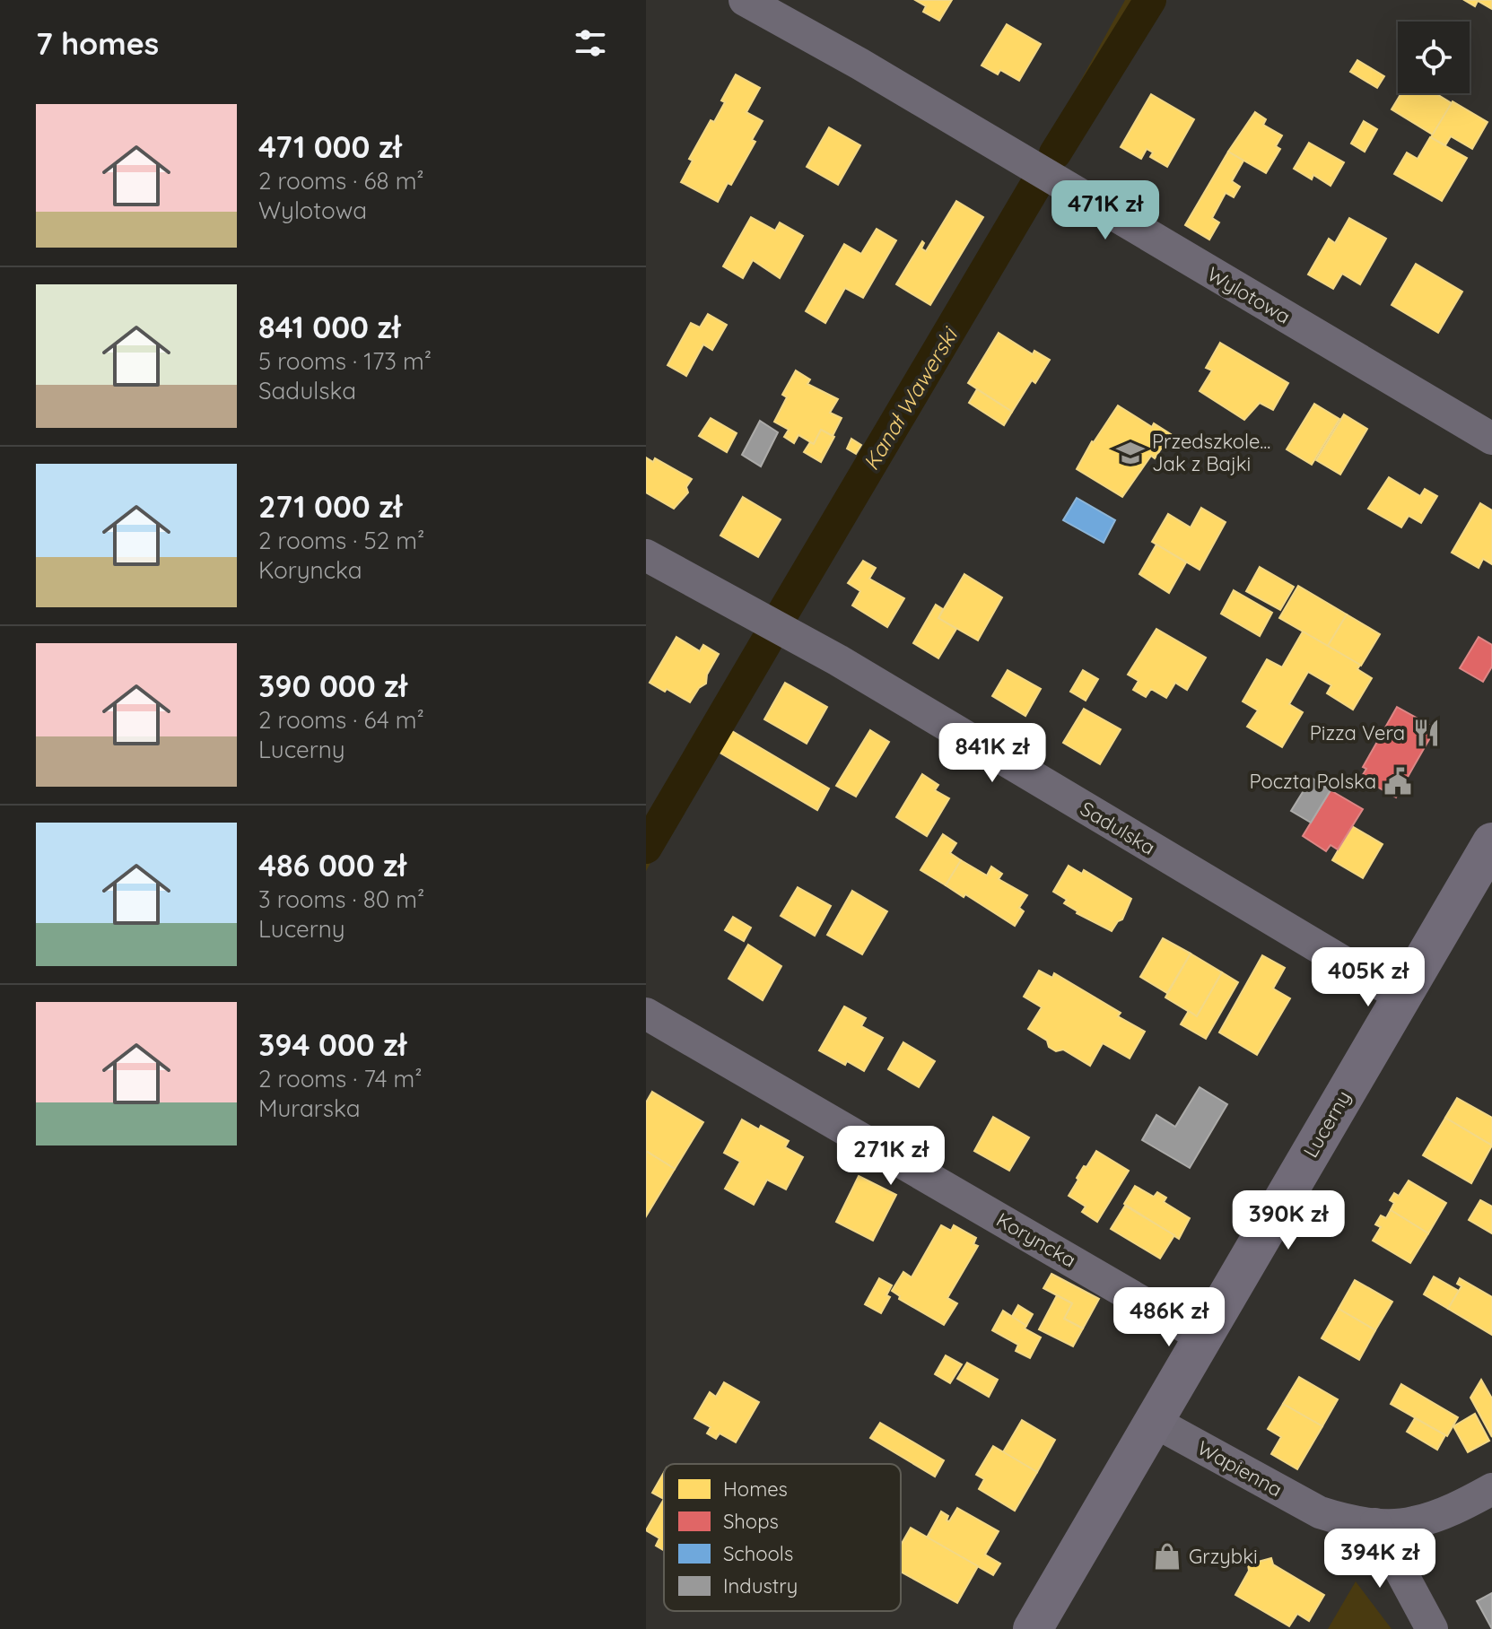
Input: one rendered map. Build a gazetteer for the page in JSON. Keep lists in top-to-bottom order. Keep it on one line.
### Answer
{"streets":{"street":["Wylotowa","Sadulska","Lucerny","Koryncka","Wapienna"]},"crossings":[["Sadulska","Lucerny"],["Lucerny","Koryncka"],["Lucerny","Wapienna"]],"water":["Kanał Wawerski"],"places":{"school or university":["Przedszkole... Jak z Bajki"],"restaurant":["Pizza Vera"],"public building":["Poczta Polska"],"shop":["Grzybki"]},"legend":["Homes","Shops","Schools","Industry"],"page":{"heading":"7 homes","list":[{"name":"471 000 zł","note":"2 rooms · 68 m² · Wylotowa"},{"name":"841 000 zł","note":"5 rooms · 173 m² · Sadulska"},{"name":"271 000 zł","note":"2 rooms · 52 m² · Koryncka"},{"name":"390 000 zł","note":"2 rooms · 64 m² · Lucerny"},{"name":"486 000 zł","note":"3 rooms · 80 m² · Lucerny"},{"name":"394 000 zł","note":"2 rooms · 74 m² · Murarska"}],"price":["471K zł","841K zł","405K zł","271K zł","390K zł","486K zł","394K zł"]}}
